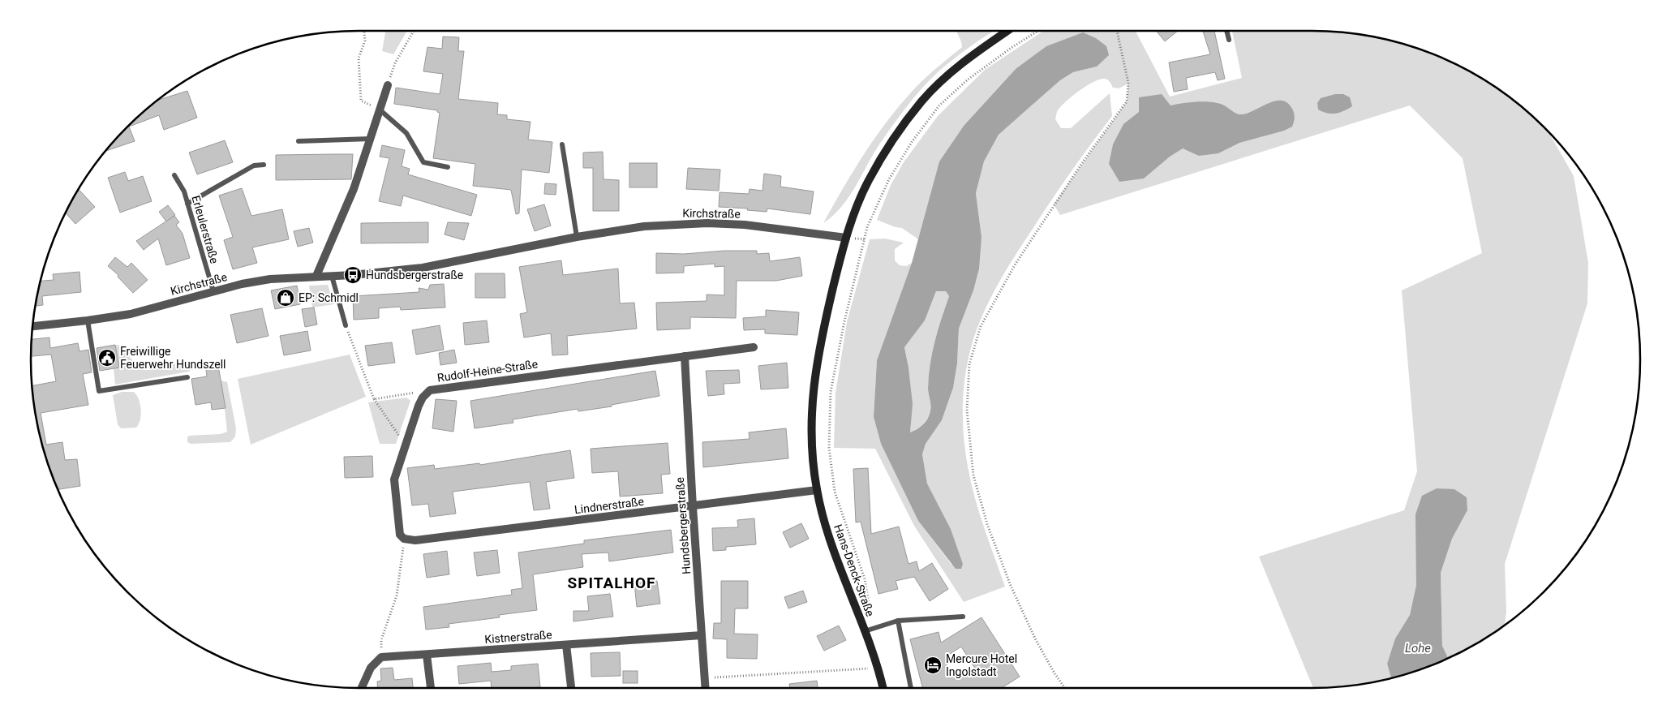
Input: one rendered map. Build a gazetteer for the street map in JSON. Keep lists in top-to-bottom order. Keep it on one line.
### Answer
{"streets":{"street":["Kirchstraße","Rudolf-Heine-Straße","Lindnerstraße","Hundsbergerstraße","Hans-Denck-Straße","Kistnerstraße"],"lane":["Erleulerstraße"]},"crossings":[["Kirchstraße","Erleulerstraße"],["Kirchstraße","Hans-Denck-Straße"],["Rudolf-Heine-Straße","Lindnerstraße"],["Rudolf-Heine-Straße","Hundsbergerstraße"],["Lindnerstraße","Hundsbergerstraße"],["Lindnerstraße","Hans-Denck-Straße"],["Hundsbergerstraße","Kistnerstraße"]],"districts":["SPITALHOF"],"water":["Lohe"],"places":{"bus stop":["Hundsbergerstraße"],"shop":["EP: Schmidl"],"public building":["Freiwillige Feuerwehr Hundszell"],"hotel":["Mercure Hotel Ingolstadt"]}}
